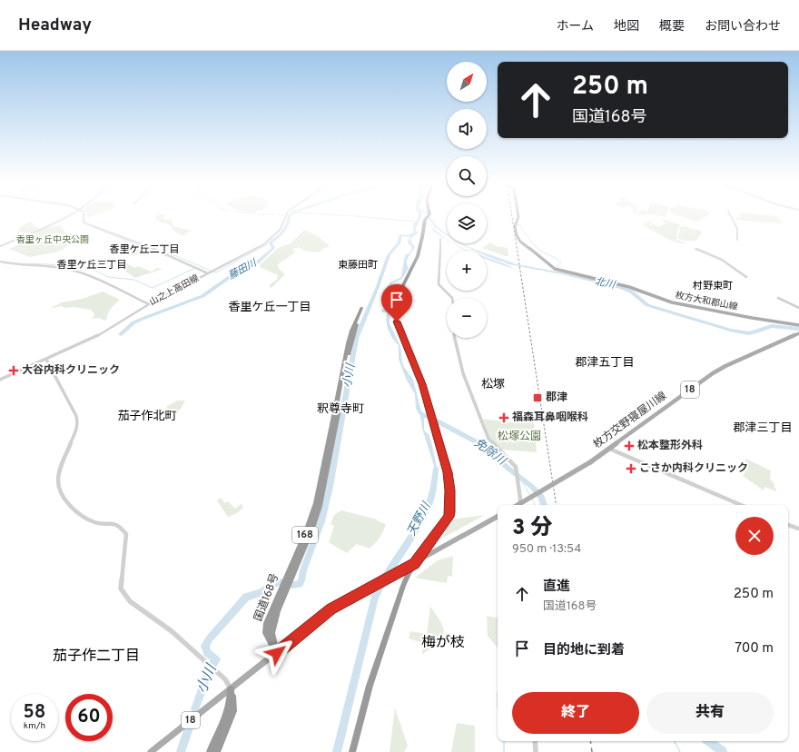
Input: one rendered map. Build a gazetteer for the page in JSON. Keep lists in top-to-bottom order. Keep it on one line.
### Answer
{"streets":{"highway":["168","国道168号"],"main road":["枚方大和郡山線","18","枚方交野寝屋川線"],"street":["山之上高田線"]},"crossings":[["18","国道168号"]],"districts":["香里ケ丘二丁目","香里ケ丘三丁目","東藤田町","村野東町","香里ケ丘一丁目","郡津五丁目","松塚","釈尊寺町","茄子作北町","郡津三丁目","梅が枝","茄子作二丁目"],"water":["藤田川","北川","小川","免除川","天野川"],"parks":["香里ヶ丘中央公園","松塚公園"],"places":{"health":["大谷内科クリニック","福森耳鼻咽喉科","松本整形外科","こさか内科クリニック"],"transit":["郡津"]},"north":"top right","page":{"header":"Headway","nav":["ホーム","地図","概要","お問い合わせ"],"map_buttons":["+","−"],"turn":["250 m","国道168号"],"heading":["3 分","950 m · 13:54"],"list":[{"name":"直進","note":"国道168号","value":"250 m"},{"name":"目的地に到着","value":"700 m"}],"buttons":["終了","共有"],"speed":"58 km/h","limit":"60"}}
